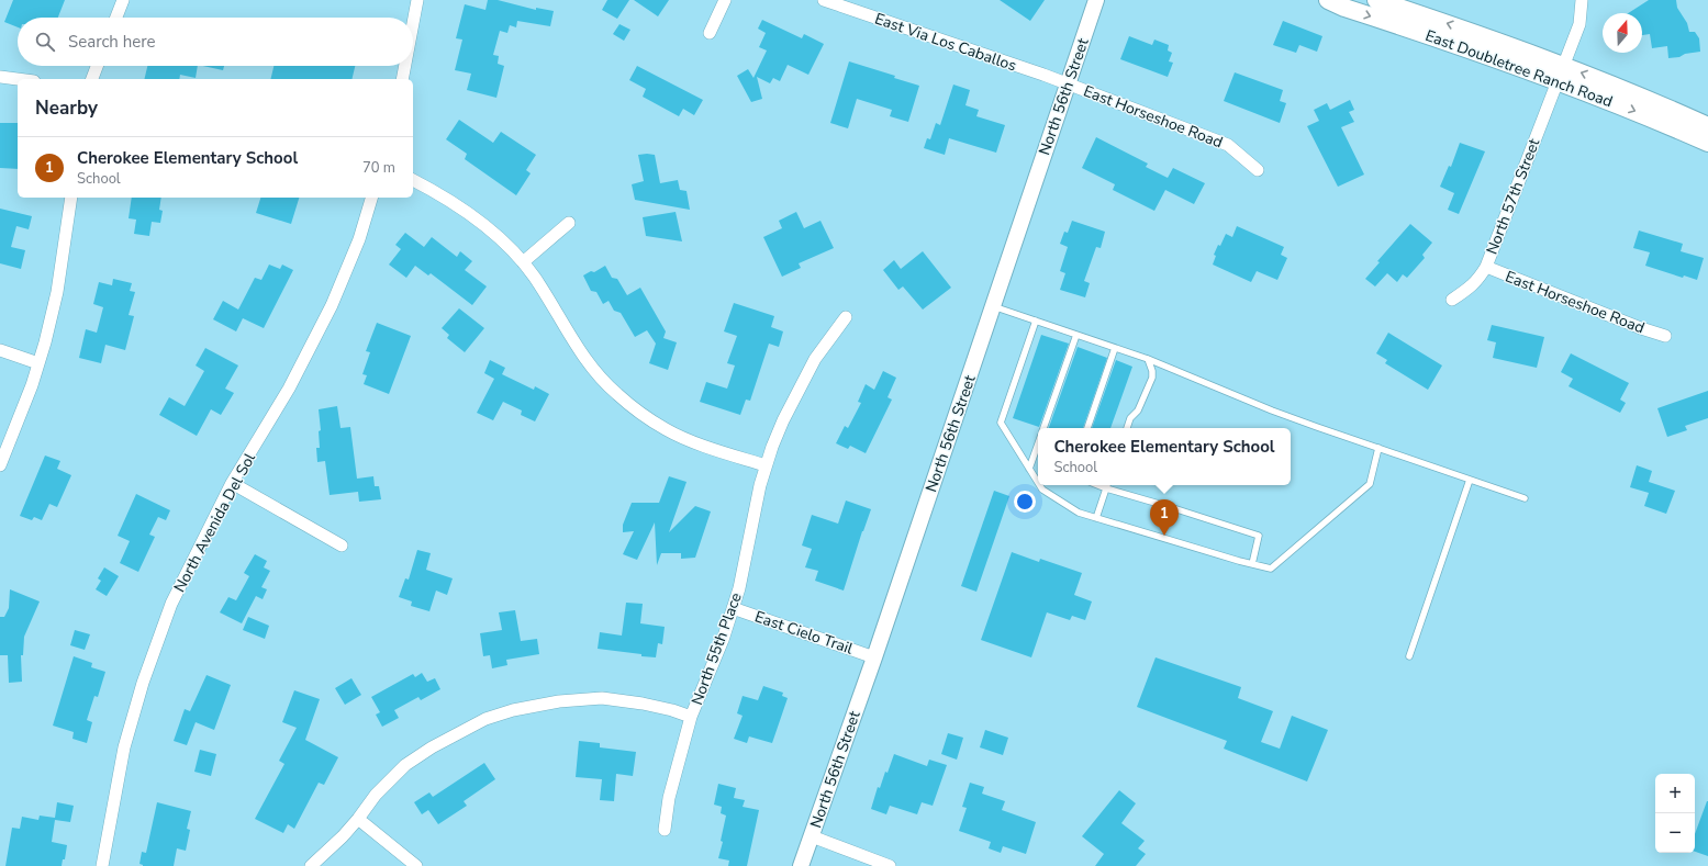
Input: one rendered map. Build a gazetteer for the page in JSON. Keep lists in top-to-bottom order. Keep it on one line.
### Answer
{"streets":{"main road":["East Doubletree Ranch Road"],"street":["East Via Los Caballos","North 56th Street","East Horseshoe Road","North 57th Street","North Avenida Del Sol","East Cielo Trail","North 55th Place"]},"crossings":[["East Via Los Caballos","North 56th Street"],["East Via Los Caballos","East Horseshoe Road"],["East Doubletree Ranch Road","North 57th Street"],["North 56th Street","East Horseshoe Road"],["North 56th Street","East Cielo Trail"],["East Horseshoe Road","North 57th Street"],["East Cielo Trail","North 55th Place"]],"north":"top","page":{"search":"Search here","heading":"Nearby","list":[{"mark":"1","name":"Cherokee Elementary School","note":"School","value":"70 m"}],"popup":["Cherokee Elementary School","School"],"pins":"1","map_buttons":["+","−"]}}
